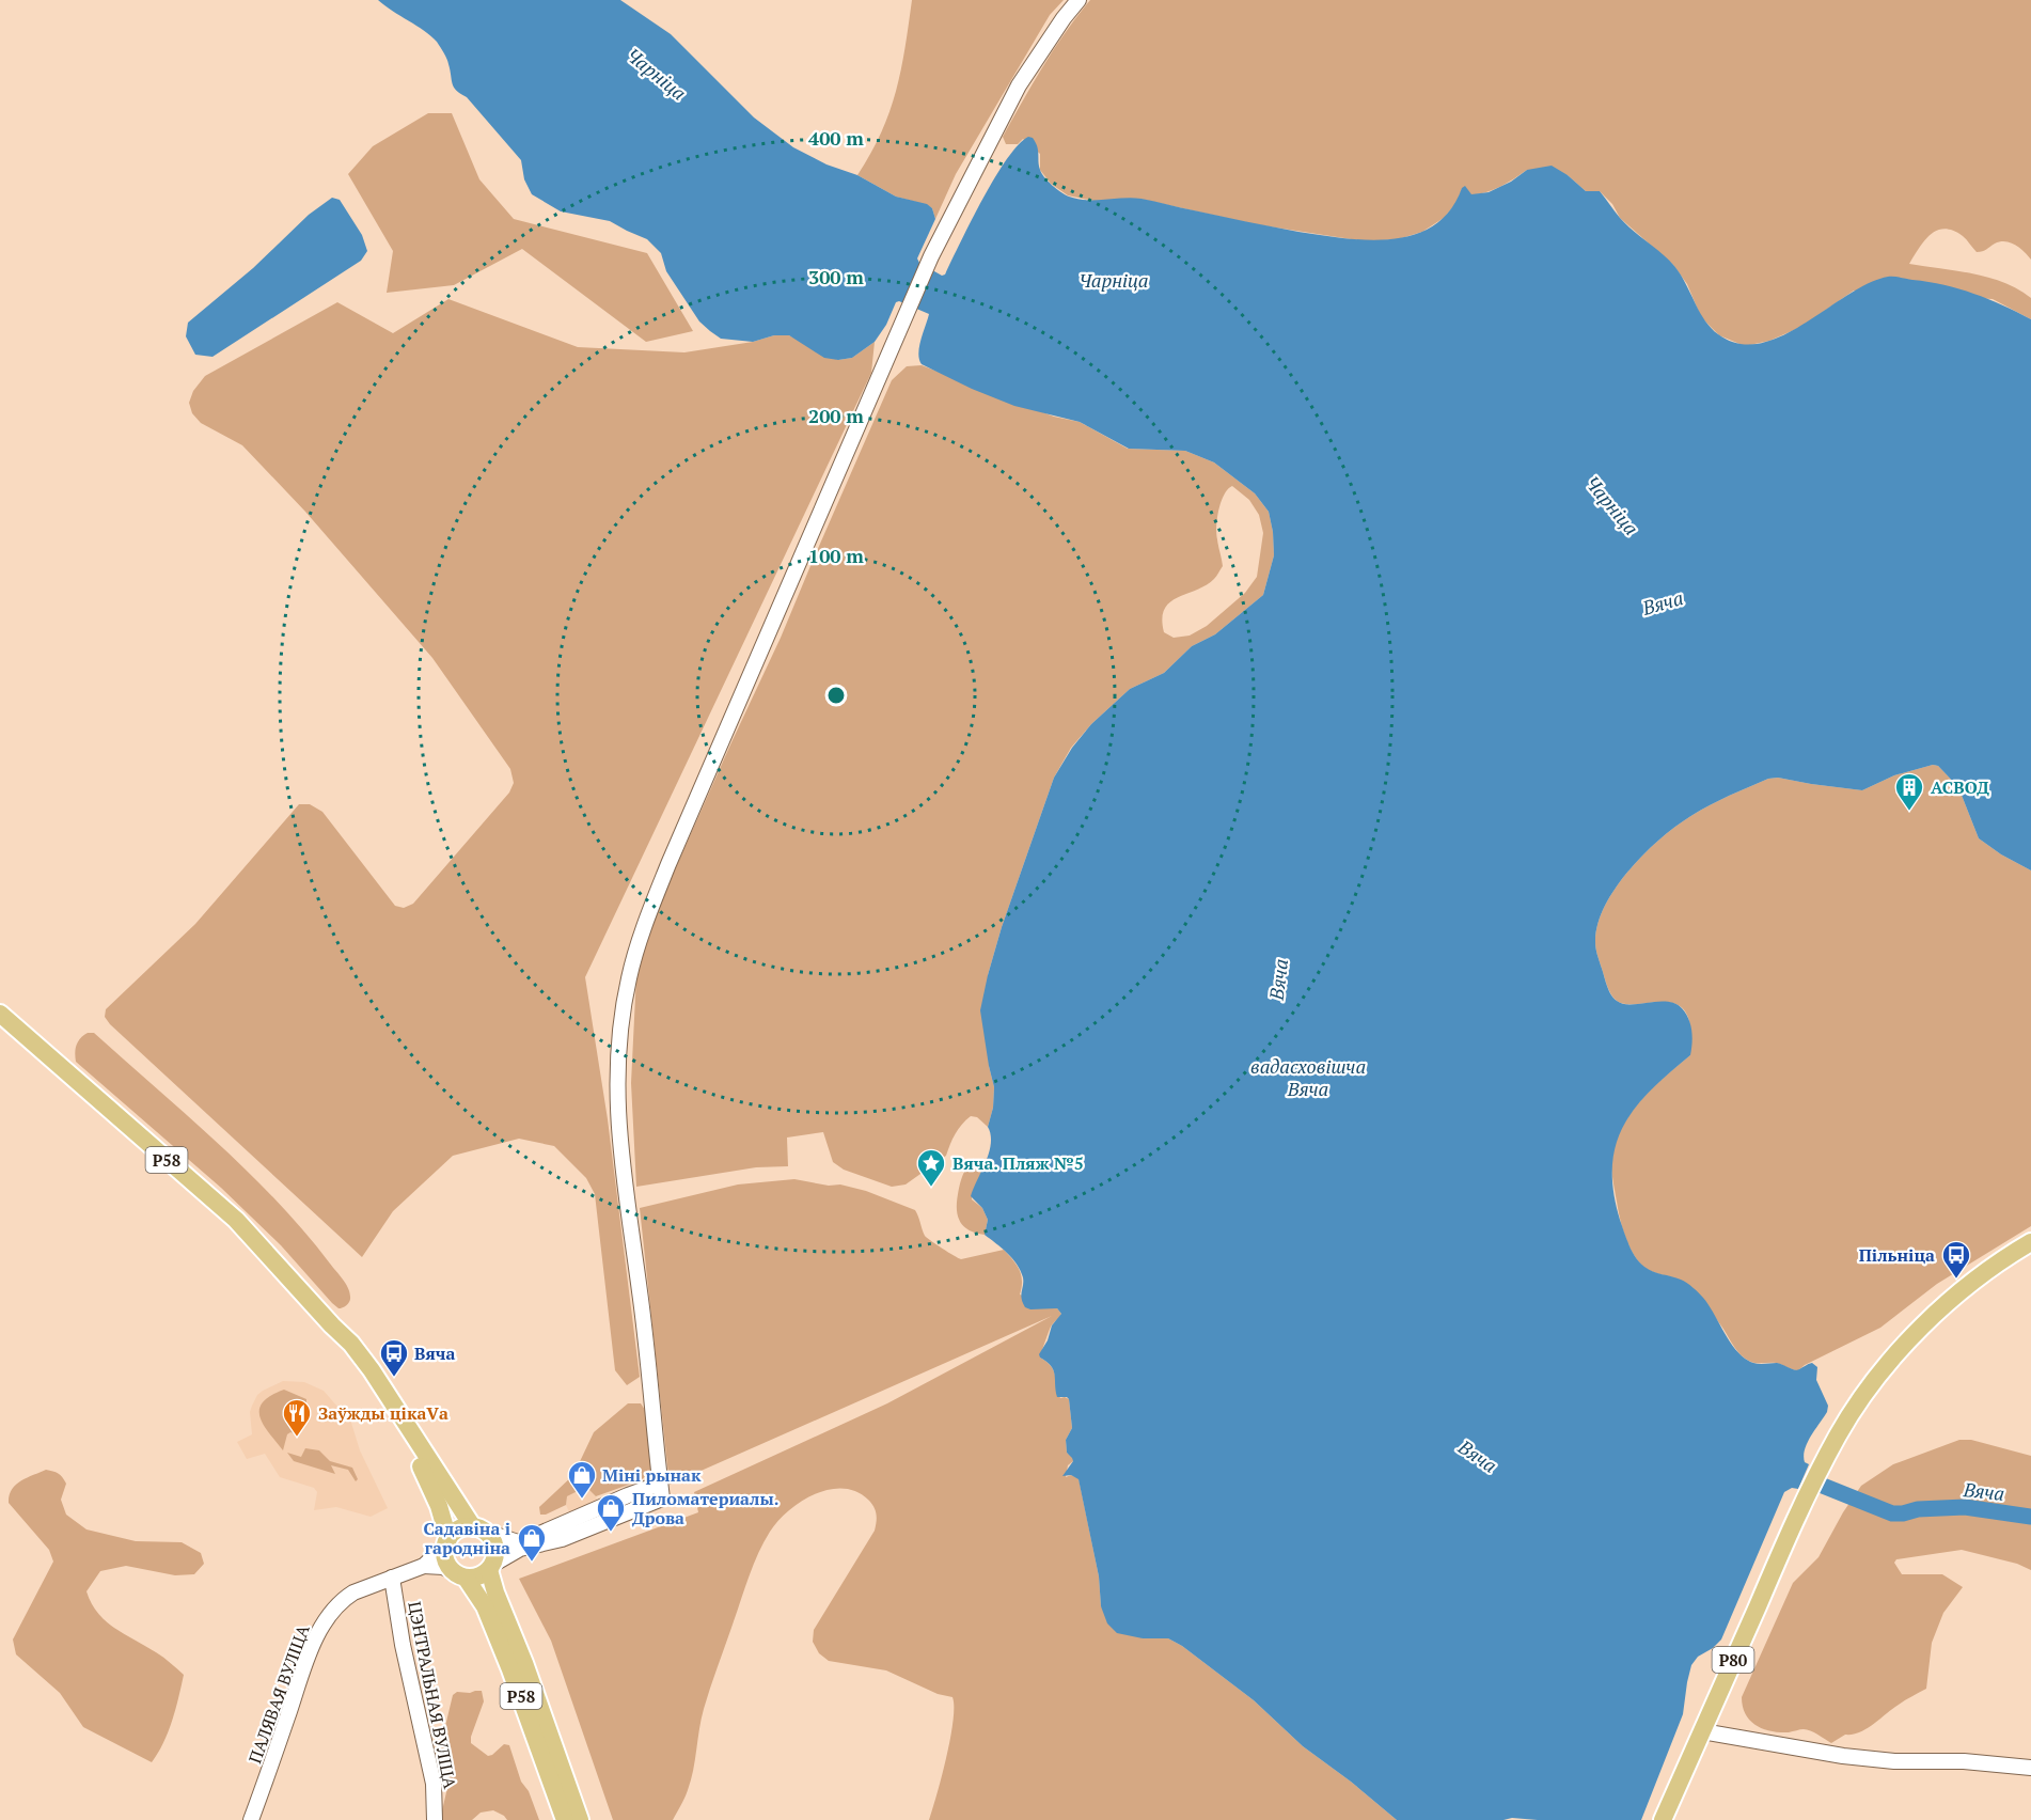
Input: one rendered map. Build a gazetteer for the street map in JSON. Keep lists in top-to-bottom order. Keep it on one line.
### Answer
{"streets":{"main road":["Р58","Р80"],"street":["ПАЛЯВАЯ ВУЛІЦА","ЦЭНТРАЛЬНАЯ ВУЛІЦА"]},"crossings":[["ПАЛЯВАЯ ВУЛІЦА","ЦЭНТРАЛЬНАЯ ВУЛІЦА"]],"water":["Чарніца","Вяча","вадасховішча Вяча"],"places":{"building":["АСВОД"],"place":["Вяча. Пляж №5"],"bus stop":["Пільніца","Вяча"],"restaurant":["Заўжды цікаVа"],"shop":["Міні рынак","Пиломатериалы. Дрова","Садавіна і гародніна"]},"rings":["400 m","300 m","200 m","100 m"]}
